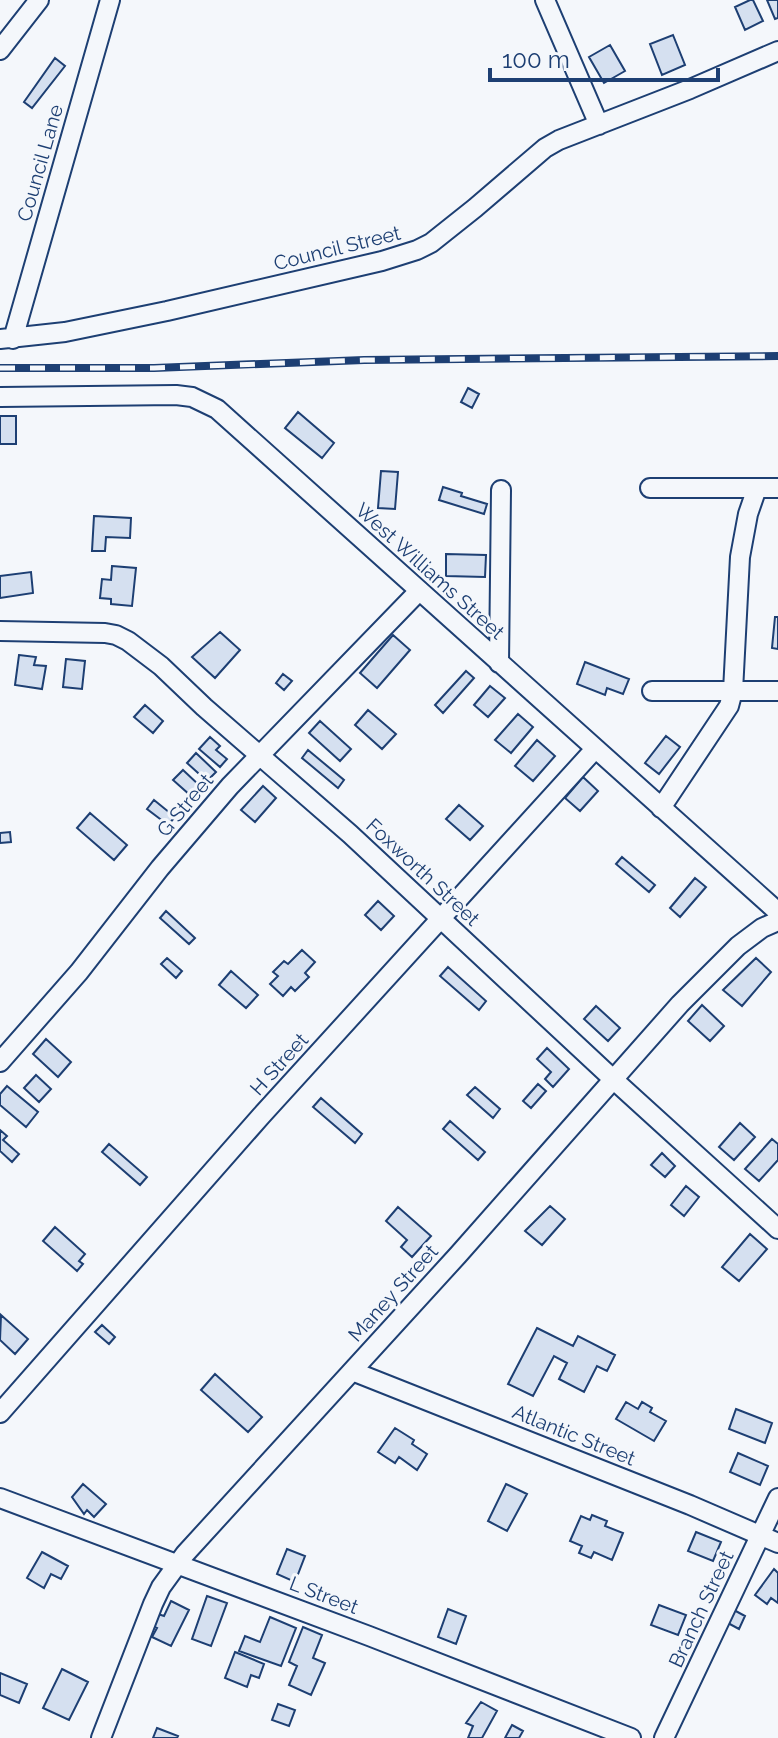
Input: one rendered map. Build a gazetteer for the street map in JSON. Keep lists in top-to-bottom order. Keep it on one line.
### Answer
{"streets":{"street":["Council Lane","Council Street","West Williams Street","G Street","Foxworth Street","H Street","Maney Street","Atlantic Street","L Street","Branch Street"]},"crossings":[["Council Lane","Council Street"],["West Williams Street","G Street"],["West Williams Street","H Street"],["G Street","Foxworth Street"],["Foxworth Street","H Street"],["Foxworth Street","Maney Street"],["Maney Street","Atlantic Street"],["Maney Street","L Street"],["Atlantic Street","Branch Street"]],"scale_bar":"100 m"}
